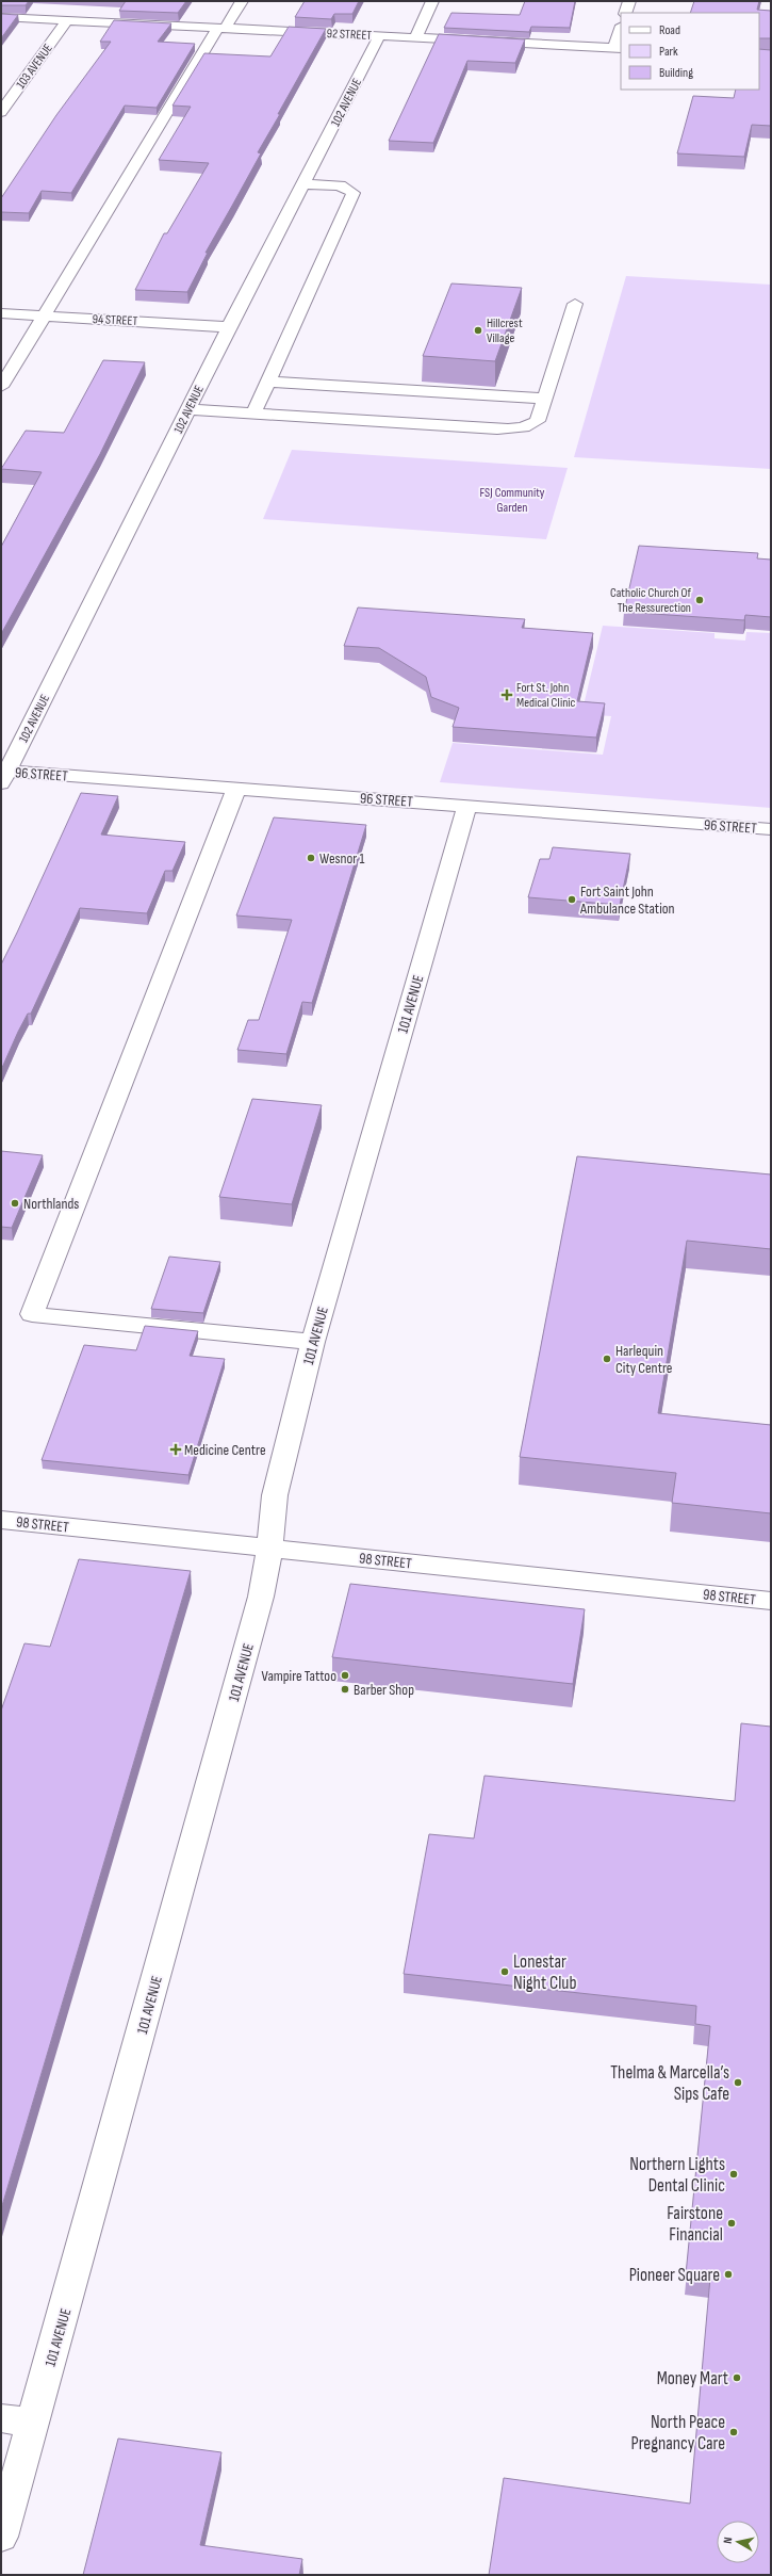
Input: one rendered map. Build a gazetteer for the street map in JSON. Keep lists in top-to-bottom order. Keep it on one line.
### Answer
{"streets":{"street":["92 STREET","103 AVENUE","102 AVENUE","94 STREET","96 STREET","101 AVENUE","98 STREET"]},"crossings":[["92 STREET","103 AVENUE"],["92 STREET","102 AVENUE"],["102 AVENUE","94 STREET"],["102 AVENUE","96 STREET"],["96 STREET","101 AVENUE"],["101 AVENUE","98 STREET"]],"parks":["FSJ Community Garden"],"places":{"other":["Hillcrest Village","Catholic Church Of The Ressurection","Wesnor 1","Fort Saint John Ambulance Station","Northlands","Harlequin City Centre","Vampire Tattoo","Barber Shop","Lonestar Night Club","Thelma & Marcella’s Sips Cafe","Northern Lights Dental Clinic","Fairstone Financial","Pioneer Square","Money Mart","North Peace Pregnancy Care"],"health":["Fort St. John Medical Clinic","Medicine Centre"]},"legend":["Road","Park","Building"],"north":"left"}
